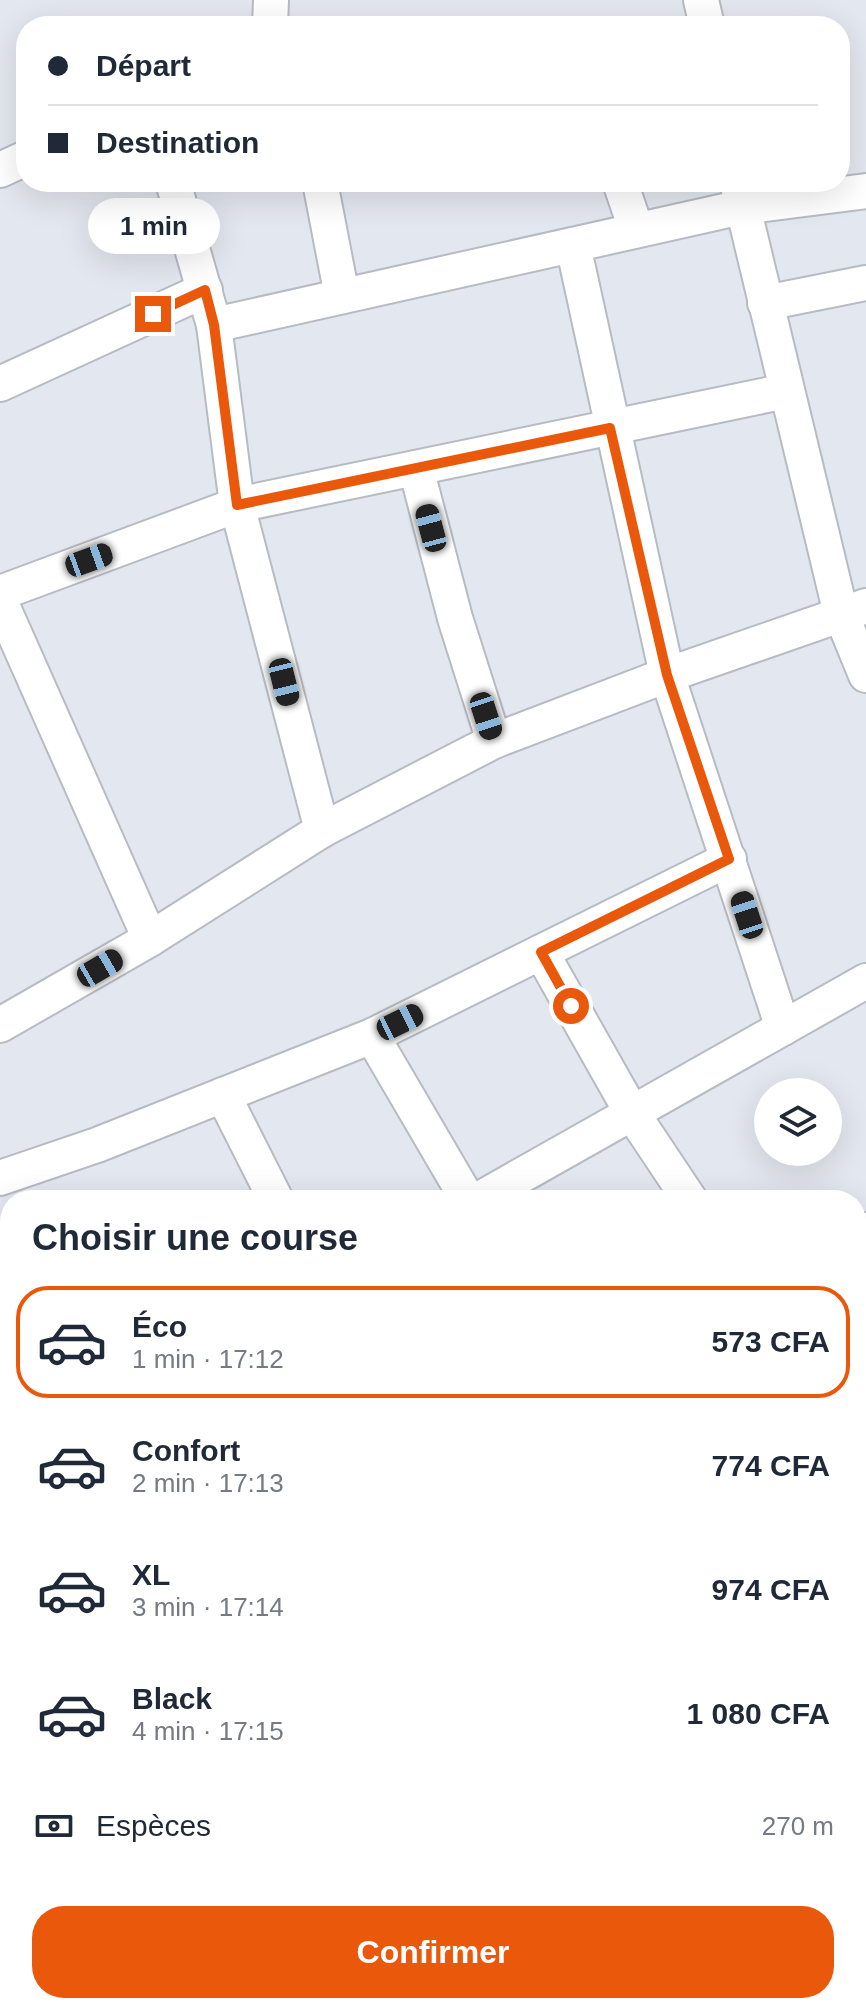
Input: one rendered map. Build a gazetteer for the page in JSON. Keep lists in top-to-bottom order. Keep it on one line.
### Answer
{"page":{"banner":["Départ","Destination"],"bubble":"1 min","heading":"Choisir une course","list":[{"name":"Éco","note":"1 min · 17:12","value":"573 CFA"},{"name":"Confort","note":"2 min · 17:13","value":"774 CFA"},{"name":"XL","note":"3 min · 17:14","value":"974 CFA"},{"name":"Black","note":"4 min · 17:15","value":"1 080 CFA"}],"pay":["Espèces","270 m"],"buttons":"Confirmer"}}
